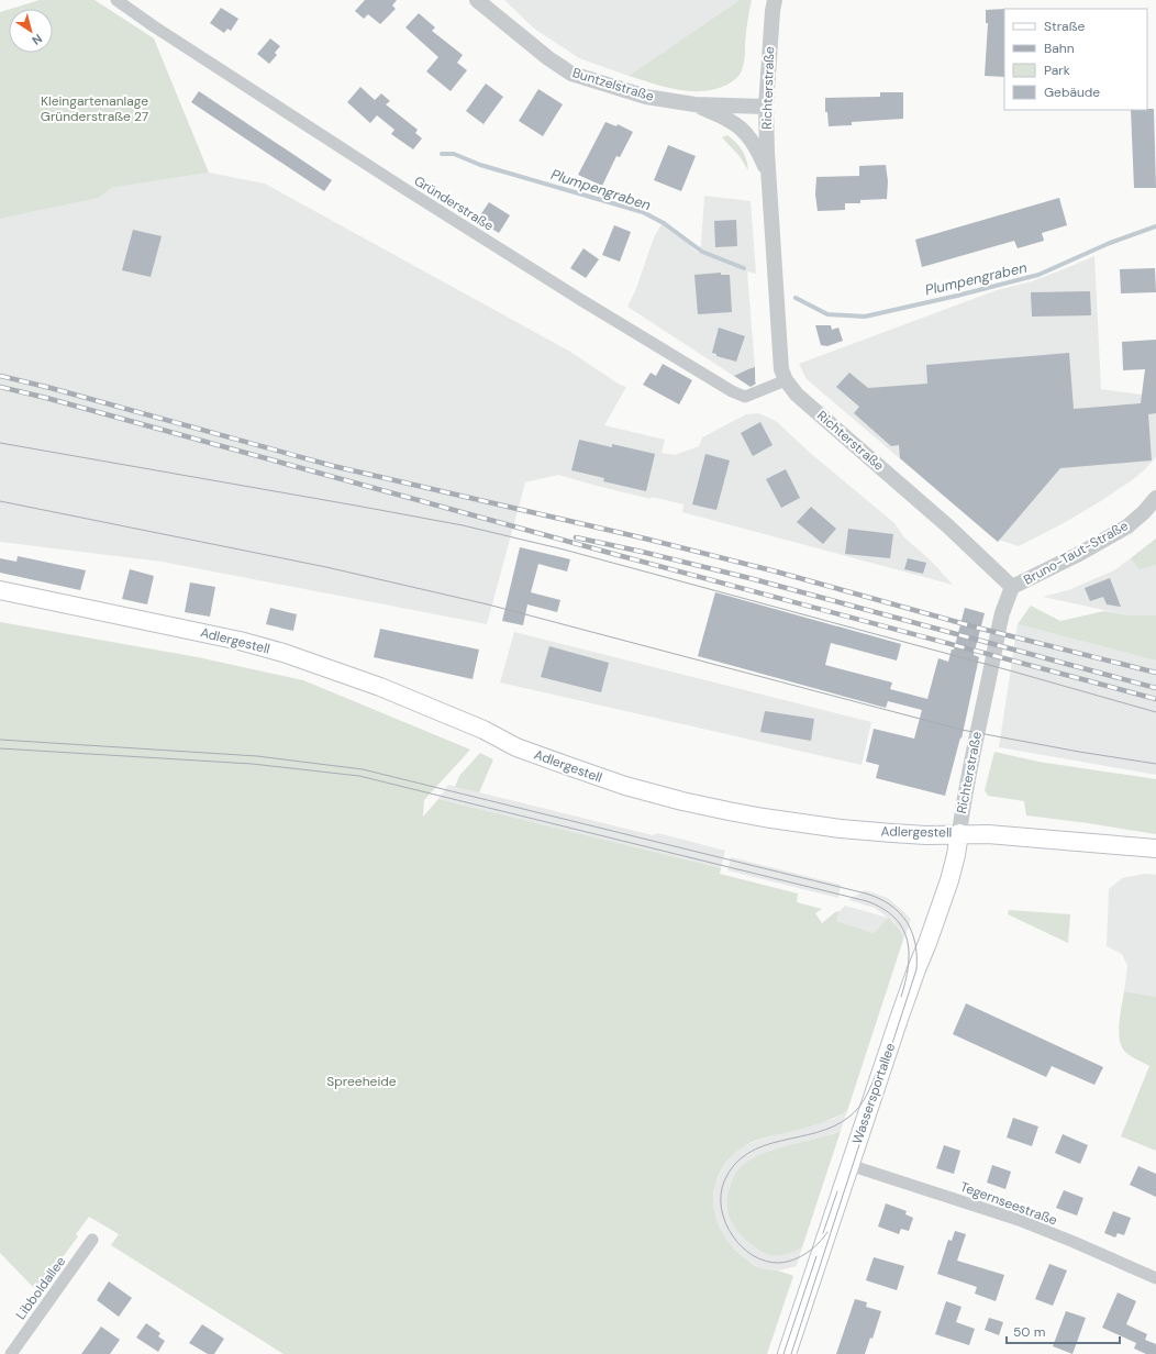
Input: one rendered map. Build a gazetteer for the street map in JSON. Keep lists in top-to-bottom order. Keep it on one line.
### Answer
{"streets":{"main road":["Adlergestell","Wassersportallee"],"street":["Buntzelstraße","Richterstraße","Gründerstraße","Bruno-Taut-Straße","Tegernseestraße","Libboldallee"]},"crossings":[["Buntzelstraße","Richterstraße"],["Richterstraße","Gründerstraße"],["Richterstraße","Bruno-Taut-Straße"],["Richterstraße","Adlergestell"],["Richterstraße","Wassersportallee"],["Adlergestell","Wassersportallee"],["Wassersportallee","Tegernseestraße"]],"water":["Plumpengraben"],"parks":["Kleingartenanlage Gründerstraße 27","Spreeheide"],"legend":["Straße","Bahn","Park","Gebäude"],"scale_bar":"50 m","north":"bottom right"}
